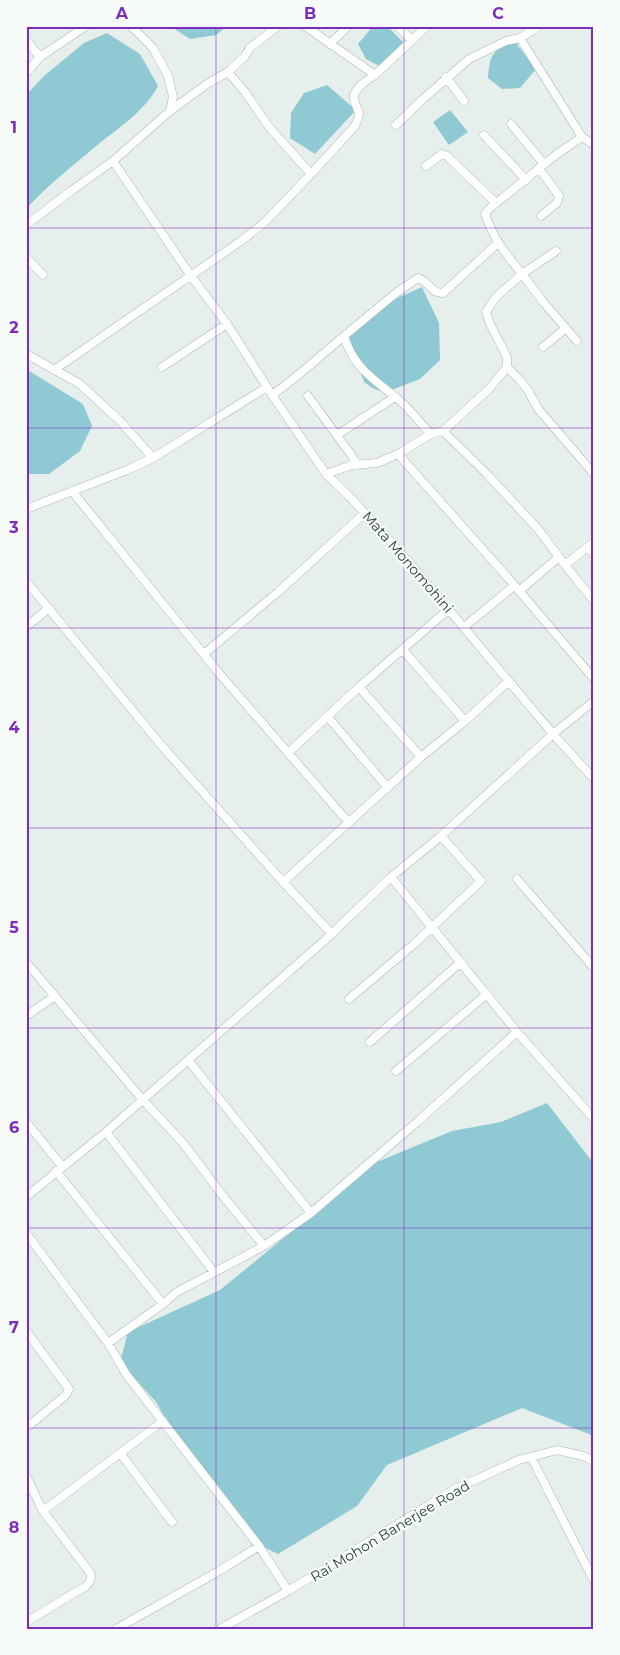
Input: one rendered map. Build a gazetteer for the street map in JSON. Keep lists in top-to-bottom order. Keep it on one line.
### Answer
{"streets":{"street":["Mata Monomohini","Rai Mohon Banerjee Road"]},"grid":{"columns":["A","B","C"],"rows":["1","2","3","4","5","6","7","8"]}}
